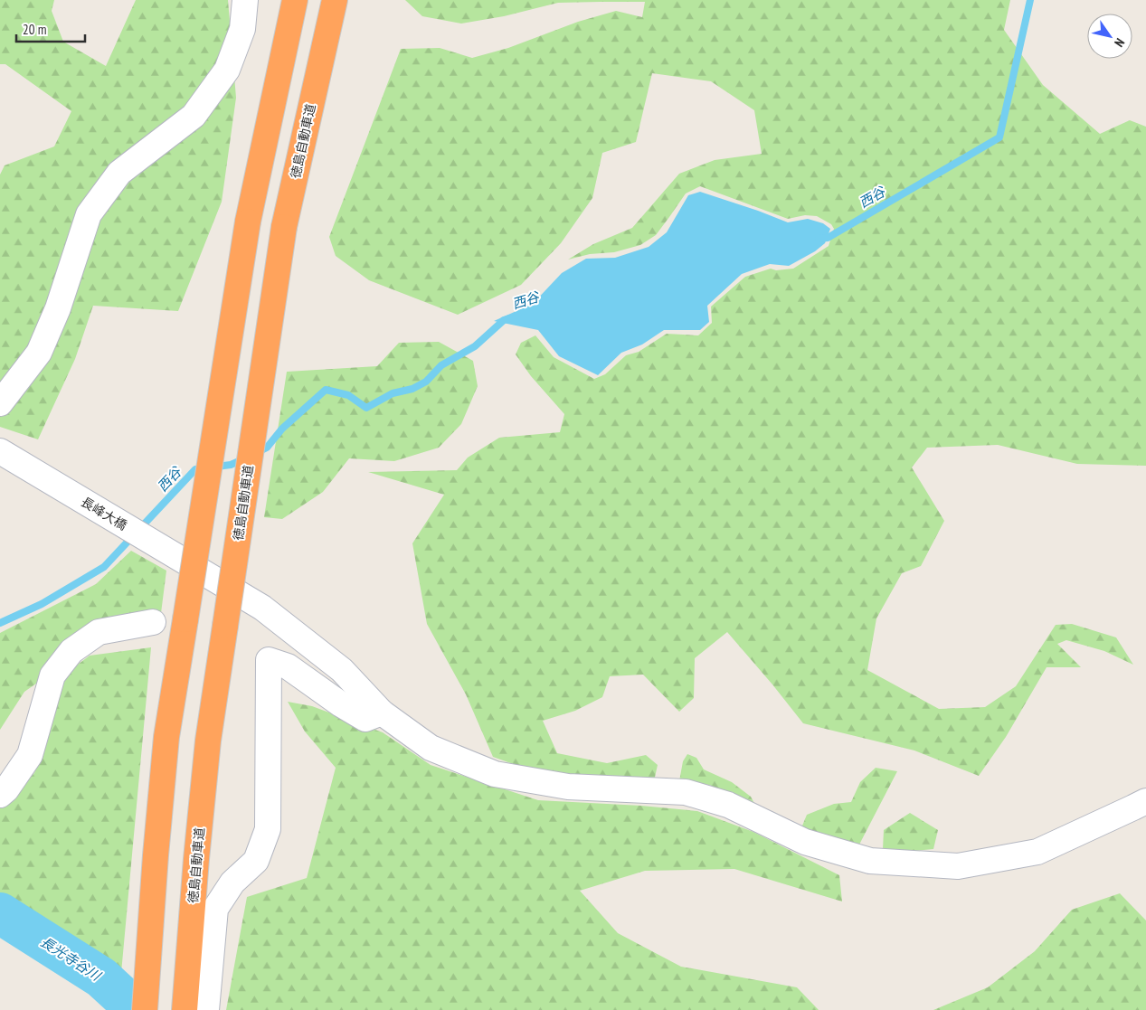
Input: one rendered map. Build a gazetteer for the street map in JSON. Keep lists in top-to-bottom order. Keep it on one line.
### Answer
{"streets":{"highway":["徳島自動車道"],"street":["長峰大橋"]},"water":["西谷","長光寺谷川"],"scale_bar":"20 m","north":"bottom right"}
